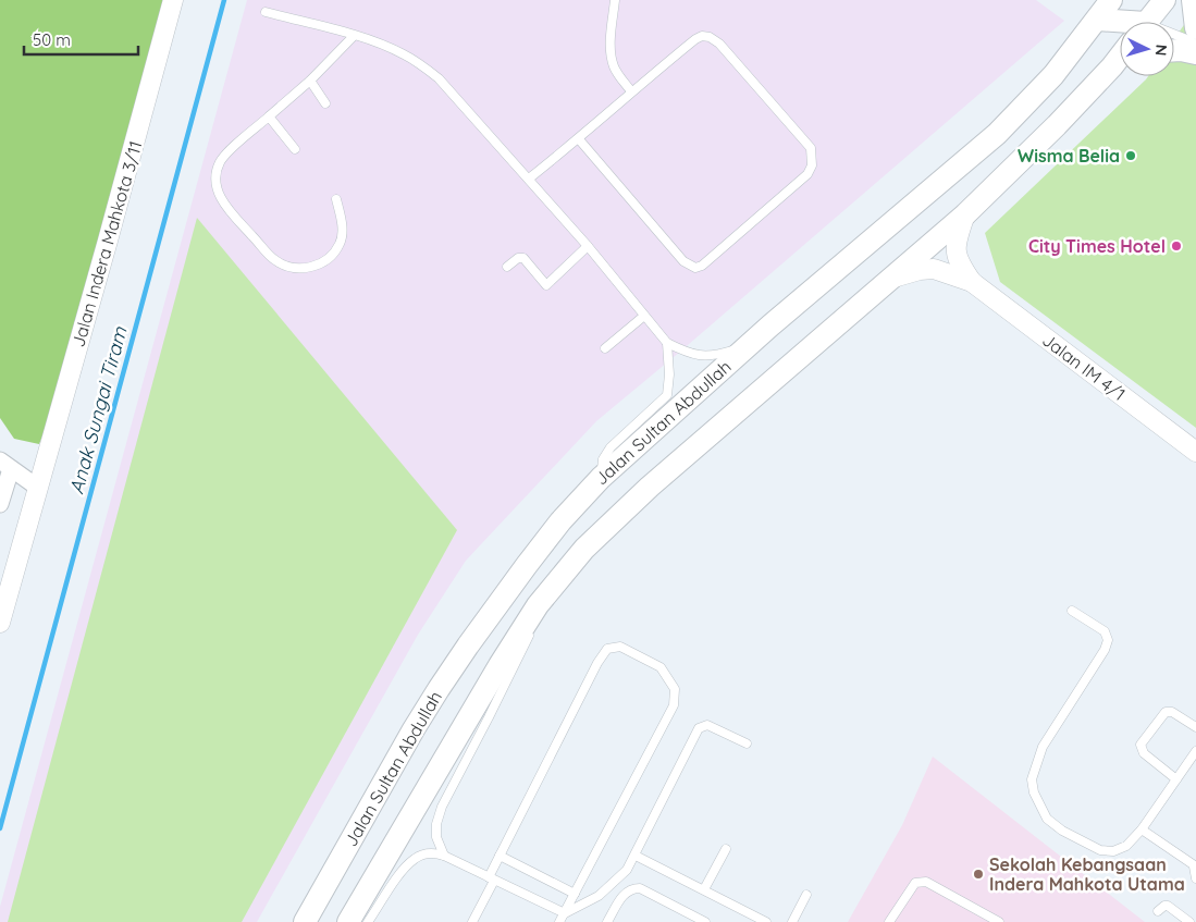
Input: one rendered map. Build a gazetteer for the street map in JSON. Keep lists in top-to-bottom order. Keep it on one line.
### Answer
{"streets":{"main road":["Jalan Sultan Abdullah"],"street":["Jalan Indera Mahkota 3/11","Jalan IM 4/1"]},"water":["Anak Sungai Tiram"],"places":["Wisma Belia","City Times Hotel","Sekolah Kebangsaan Indera Mahkota Utama"],"scale_bar":"50 m","north":"right"}
